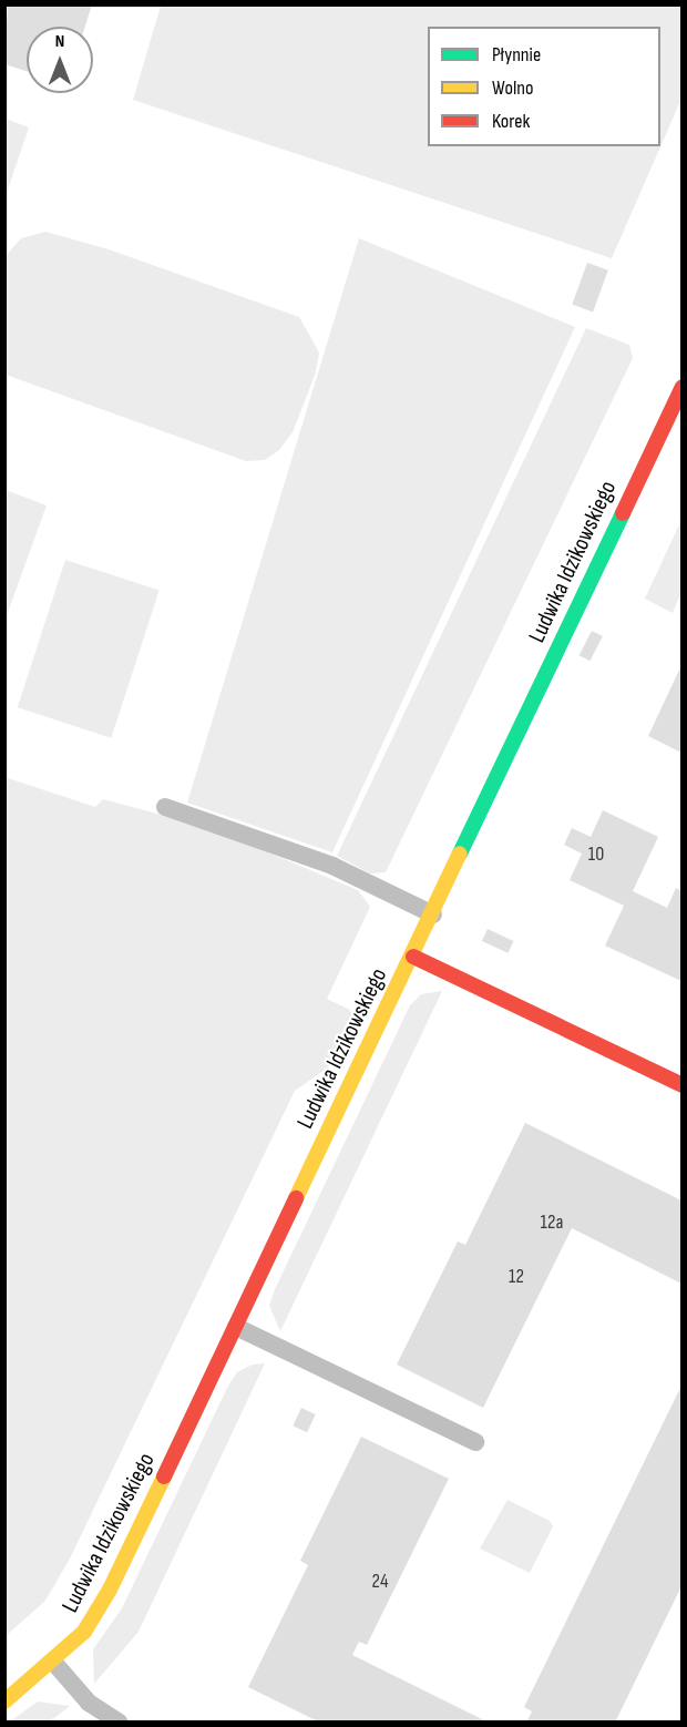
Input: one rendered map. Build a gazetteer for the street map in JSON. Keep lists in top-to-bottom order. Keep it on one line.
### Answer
{"streets":{"street":["Ludwika Idzikowskiego"]},"house_numbers":["10","12a","12","24"],"legend":["Płynnie","Wolno","Korek"],"north":"top"}
